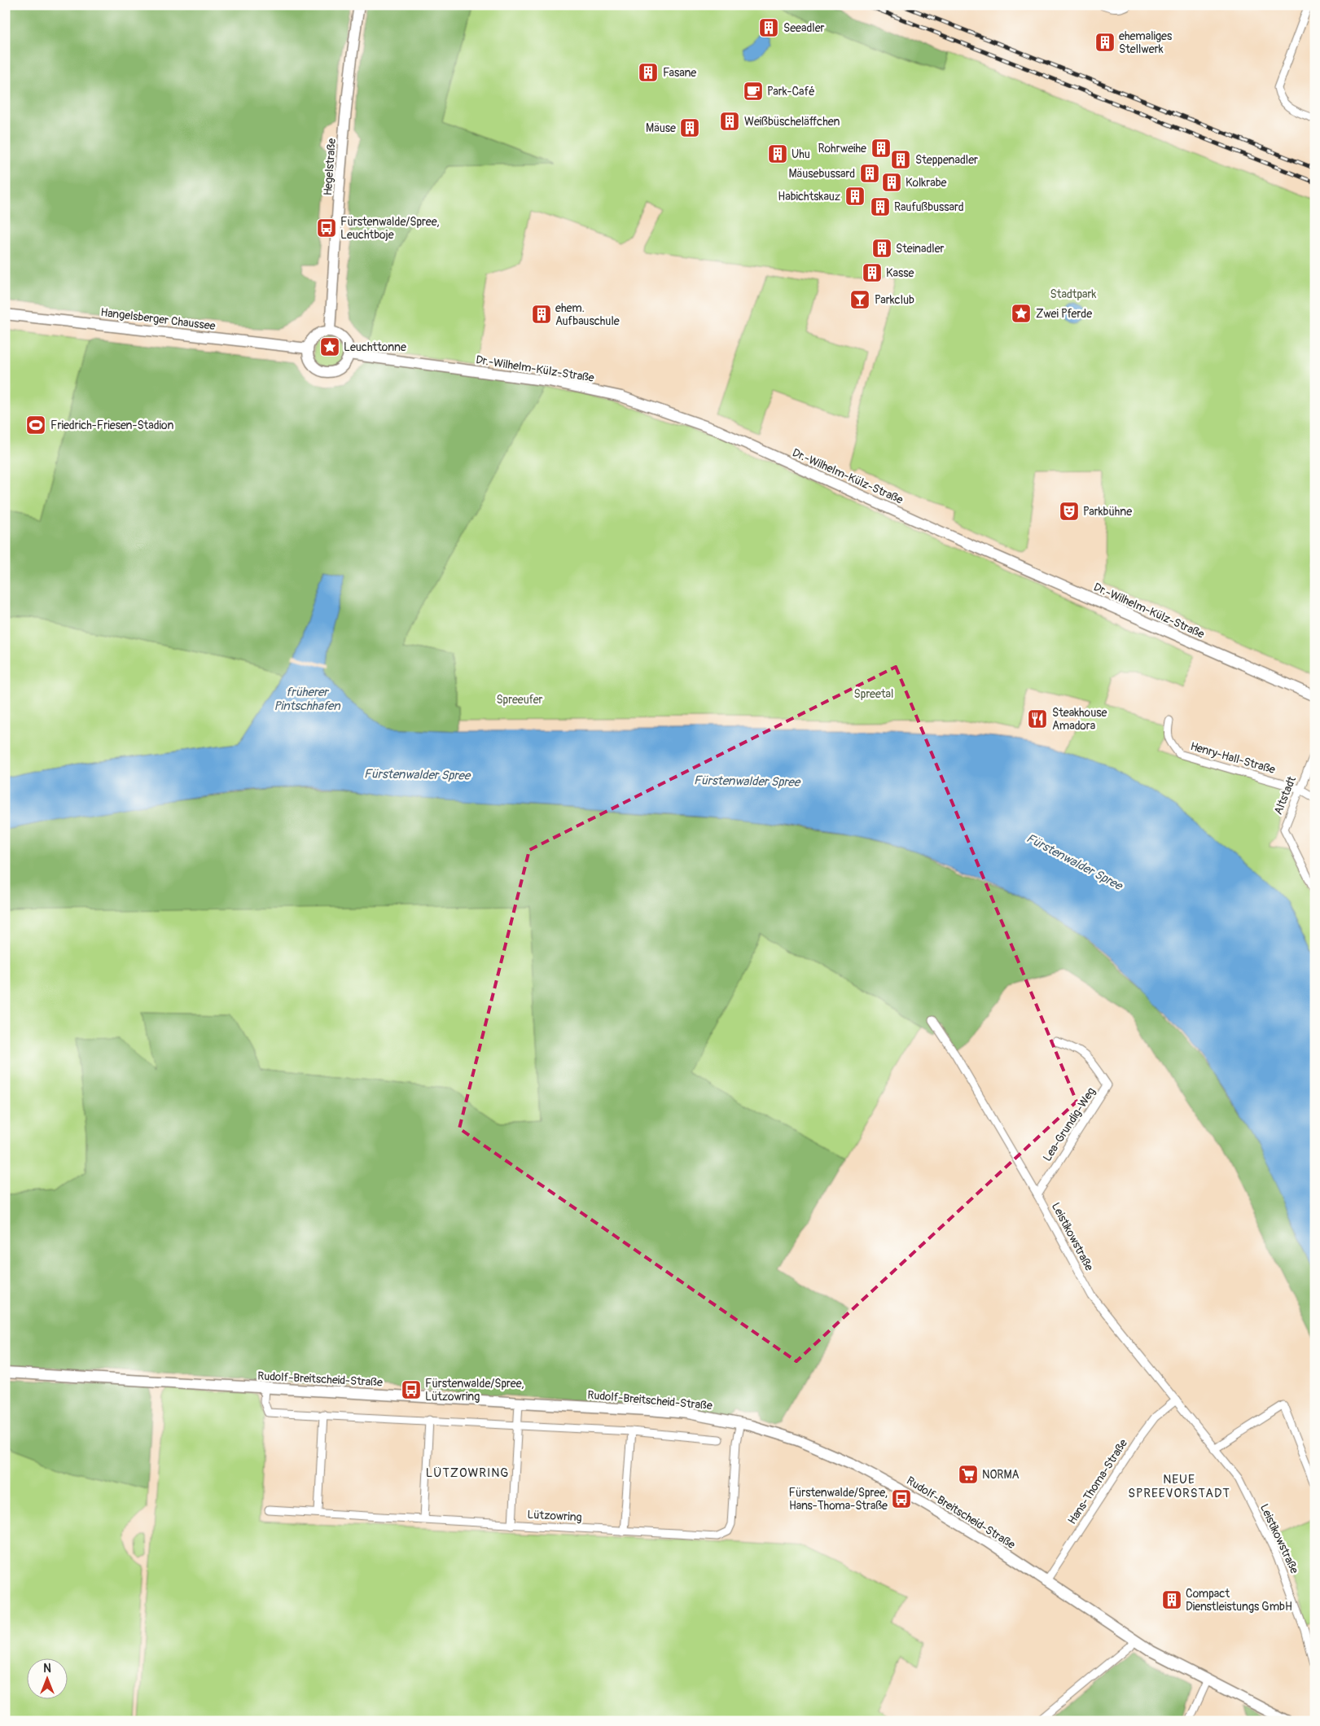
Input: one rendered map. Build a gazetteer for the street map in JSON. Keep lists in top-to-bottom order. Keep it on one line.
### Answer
{"streets":{"main road":["Hegelstraße","Hangelsberger Chaussee","Dr.-Wilhelm-Külz-Straße","Rudolf-Breitscheid-Straße"],"street":["Henry-Hall-Straße","Altstadt","Lea-Grundig-Weg","Leistikowstraße","Hans-Thoma-Straße","Lützowring"]},"crossings":[["Hegelstraße","Hangelsberger Chaussee"],["Hegelstraße","Dr.-Wilhelm-Külz-Straße"],["Hangelsberger Chaussee","Dr.-Wilhelm-Külz-Straße"],["Henry-Hall-Straße","Altstadt"],["Lea-Grundig-Weg","Leistikowstraße"],["Leistikowstraße","Hans-Thoma-Straße"],["Rudolf-Breitscheid-Straße","Hans-Thoma-Straße"],["Rudolf-Breitscheid-Straße","Lützowring"]],"districts":["LÜTZOWRING","NEUE SPREEVORSTADT"],"water":["früherer Pintschhafen","Fürstenwalder Spree"],"parks":["Stadtpark","Spreetal","Spreeufer"],"places":{"building":["Seeadler","ehemaliges Stellwerk","Fasane","Weißbüscheläffchen","Mäuse","Rohrweihe","Uhu","Steppenadler","Mäusebussard","Kolkrabe","Habichtskauz","Raufußbussard","Steinadler","Kasse","ehem. Aufbauschule","Compact Dienstleistungs GmbH"],"cafe":["Park-Café"],"bus stop":["Fürstenwalde/Spree, Leuchtboje","Fürstenwalde/Spree, Lützowring","Fürstenwalde/Spree, Hans-Thoma-Straße"],"bar":["Parkclub"],"place":["Zwei Pferde","Leuchttonne"],"sports":["Friedrich-Friesen-Stadion"],"theatre":["Parkbühne"],"restaurant":["Steakhouse Amadora"],"supermarket":["NORMA"]},"north":"top"}
